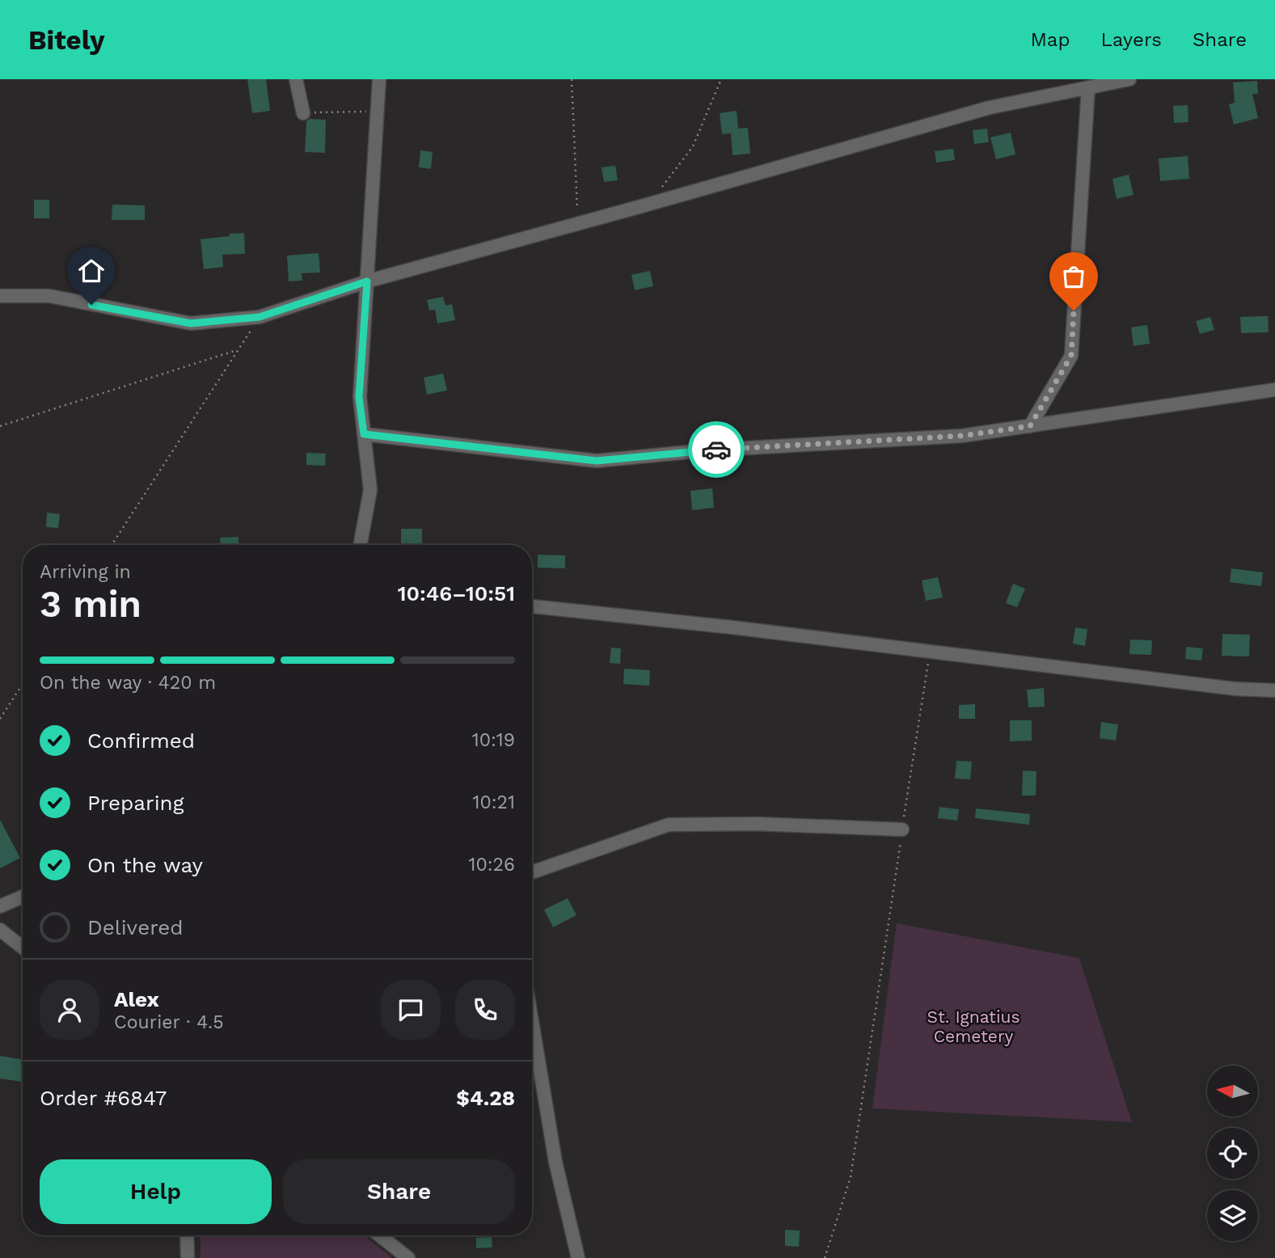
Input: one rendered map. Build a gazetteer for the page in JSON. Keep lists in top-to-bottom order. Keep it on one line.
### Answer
{"parks":["St. Ignatius Cemetery"],"north":"left","page":{"header":"Bitely","nav":["Map","Layers","Share"],"heading":["3 min","Arriving in","10:46–10:51"],"panel":["Alex","Courier · 4.5","Order #6847","$4.28"],"bar":"On the way · 420 m","list":[["Confirmed","10:19"],["Preparing","10:21"],["On the way","10:26"],"Delivered"],"buttons":["Help","Share"]}}
